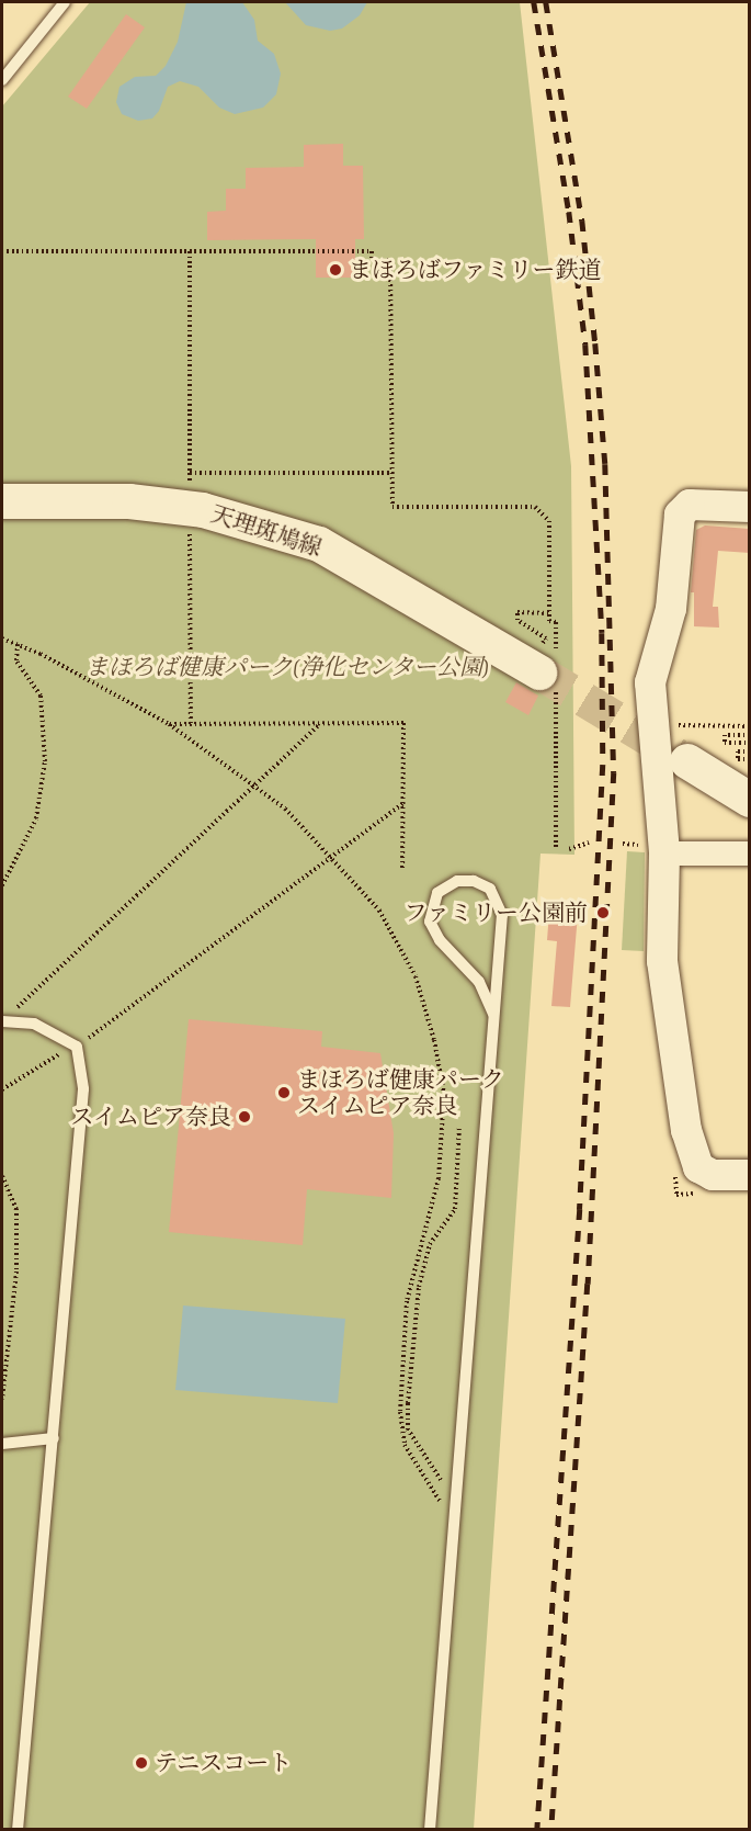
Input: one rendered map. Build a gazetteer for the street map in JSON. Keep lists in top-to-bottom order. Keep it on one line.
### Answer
{"streets":{"main road":["天理斑鳩線"]},"parks":["まほろば健康パーク(浄化センター公園)"],"places":["まほろばファミリー鉄道","ファミリー公園前","まほろば健康パーク スイムピア奈良","スイムピア奈良","テニスコート"]}
